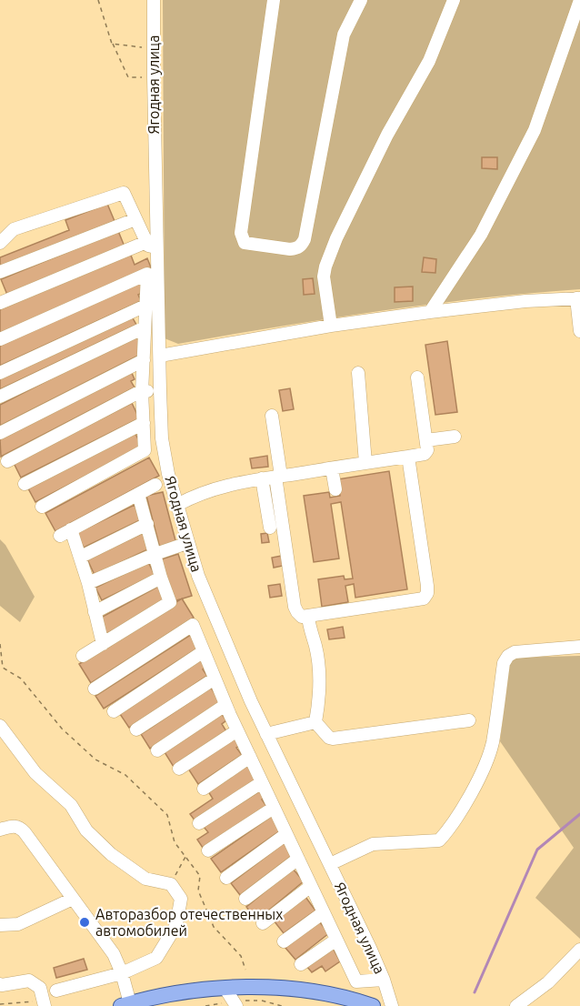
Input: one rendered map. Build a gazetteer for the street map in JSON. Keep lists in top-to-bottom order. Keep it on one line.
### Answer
{"streets":{"street":["Ягодная улица"]},"places":["Авторазбор отечественных автомобилей"]}
